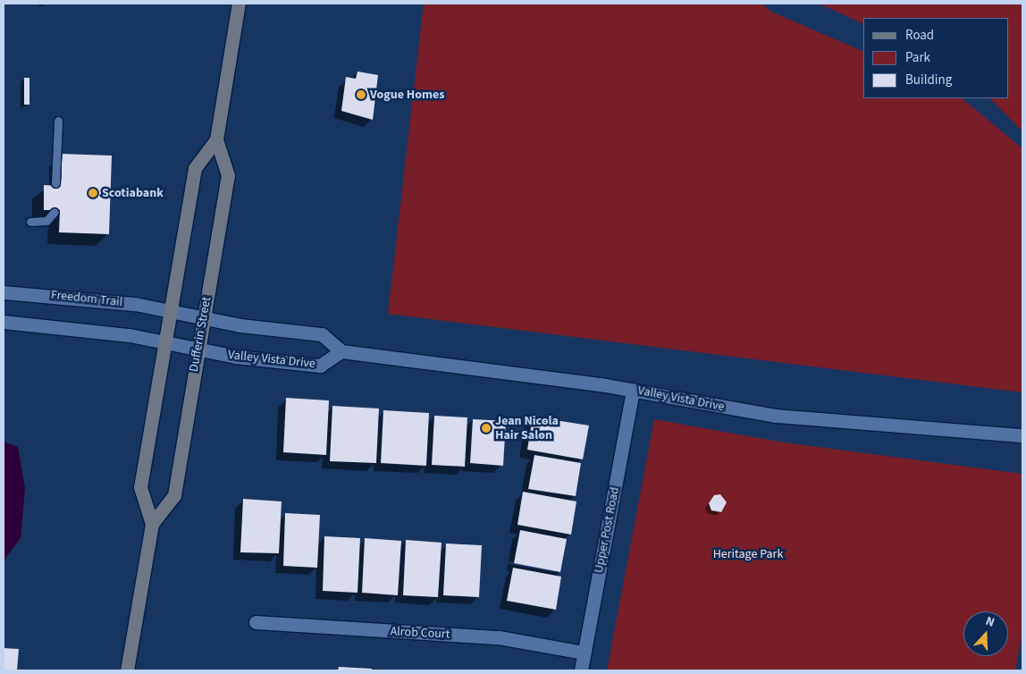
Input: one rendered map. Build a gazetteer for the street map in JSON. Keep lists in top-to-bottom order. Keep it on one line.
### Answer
{"streets":{"main road":["Dufferin Street"],"street":["Freedom Trail","Valley Vista Drive","Upper Post Road","Alrob Court"]},"crossings":[["Freedom Trail","Dufferin Street"],["Dufferin Street","Valley Vista Drive"],["Valley Vista Drive","Upper Post Road"],["Upper Post Road","Alrob Court"]],"parks":["Heritage Park"],"places":["Vogue Homes","Scotiabank","Jean Nicola Hair Salon"],"legend":["Road","Park","Building"],"north":"top"}
